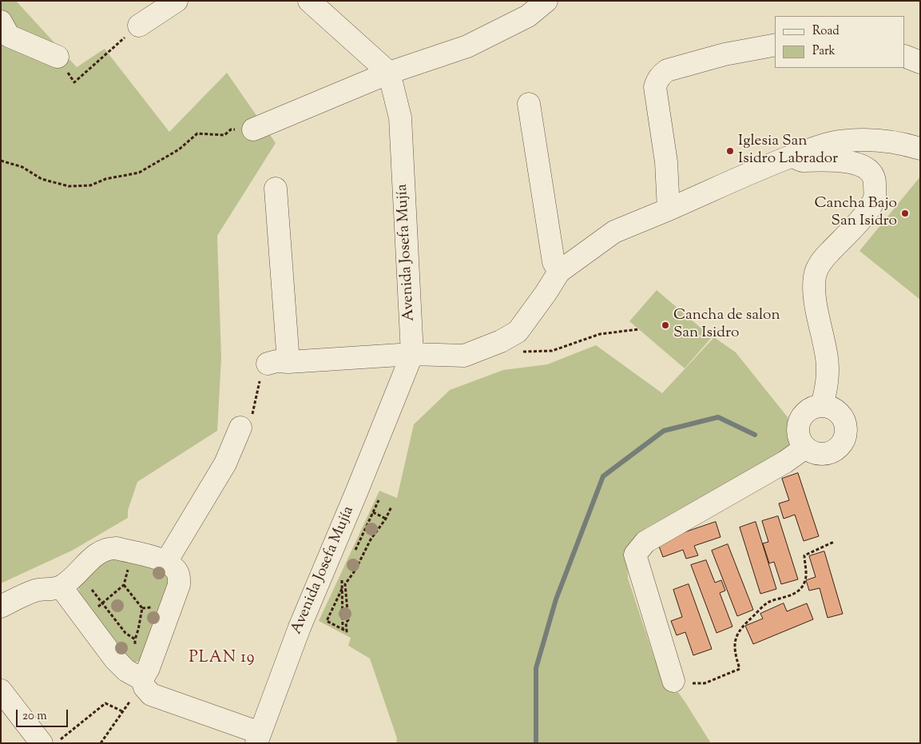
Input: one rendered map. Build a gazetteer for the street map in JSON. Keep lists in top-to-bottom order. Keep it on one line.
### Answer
{"streets":{"street":["Avenida Josefa Mujía"]},"districts":["PLAN 19"],"places":["Iglesia San Isidro Labrador","Cancha Bajo San Isidro","Cancha de salon San Isidro"],"legend":["Road","Park"],"scale_bar":"20 m"}
